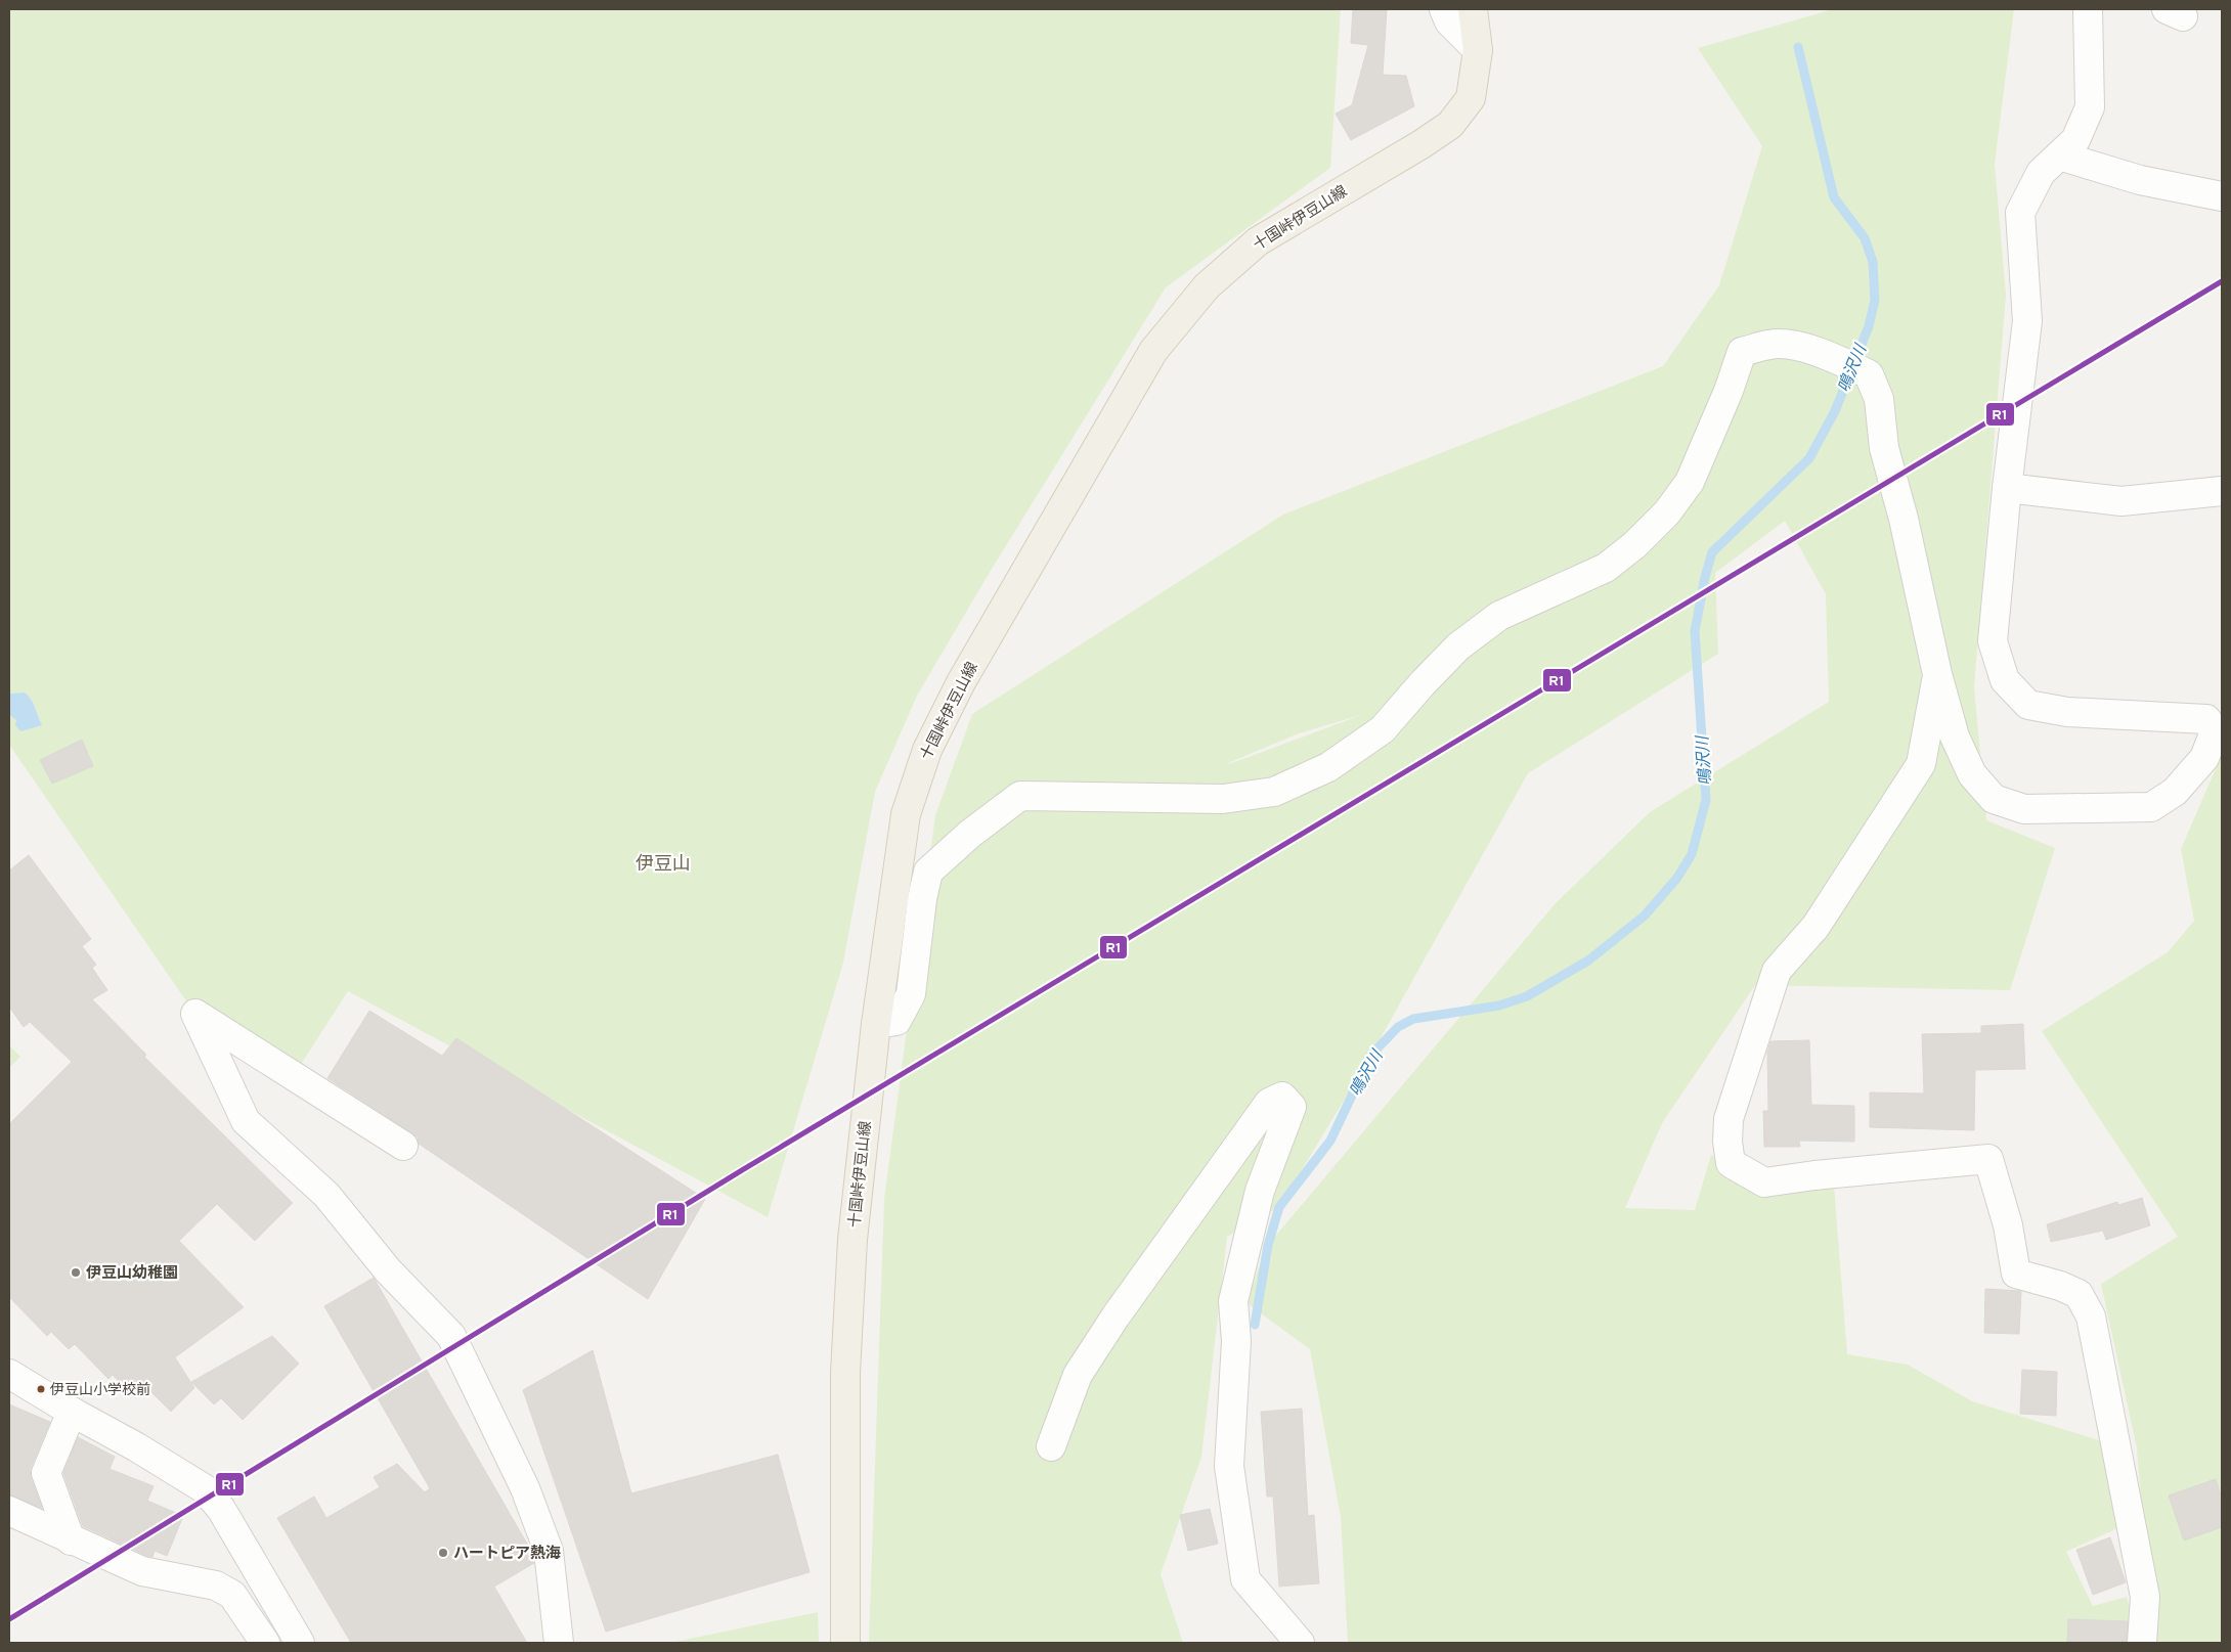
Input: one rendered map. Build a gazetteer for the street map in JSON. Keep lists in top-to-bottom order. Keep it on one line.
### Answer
{"streets":{"main road":["十国峠伊豆山線"]},"districts":["伊豆山"],"water":["鳴沢川"],"places":["伊豆山幼稚園","伊豆山小学校前","ハートピア熱海"],"lines":["transit line R1"]}
